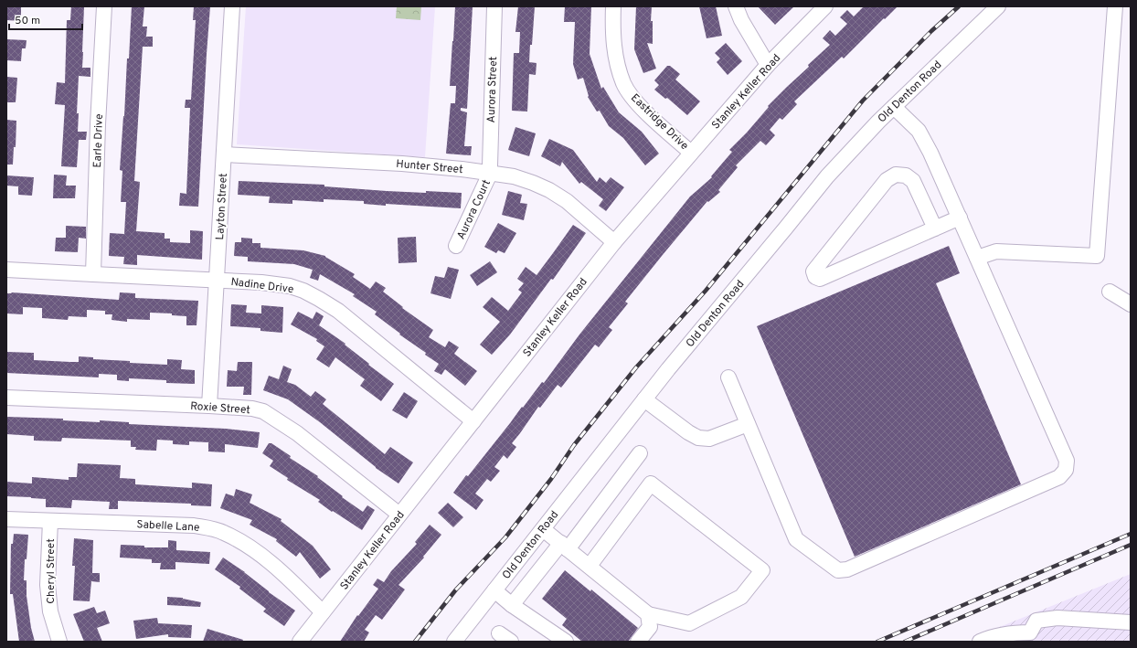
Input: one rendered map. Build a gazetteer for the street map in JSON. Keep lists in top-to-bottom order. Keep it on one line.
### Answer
{"streets":{"street":["Aurora Street","Stanley Keller Road","Old Denton Road","Eastridge Drive","Earle Drive","Hunter Street","Layton Street","Aurora Court","Nadine Drive","Roxie Street","Sabelle Lane","Cheryl Street"]},"crossings":[["Aurora Street","Hunter Street"],["Aurora Street","Aurora Court"],["Stanley Keller Road","Eastridge Drive"],["Stanley Keller Road","Hunter Street"],["Stanley Keller Road","Nadine Drive"],["Stanley Keller Road","Roxie Street"],["Stanley Keller Road","Sabelle Lane"],["Earle Drive","Nadine Drive"],["Hunter Street","Layton Street"],["Hunter Street","Aurora Court"],["Layton Street","Nadine Drive"],["Layton Street","Roxie Street"],["Sabelle Lane","Cheryl Street"]],"scale_bar":"50 m"}
